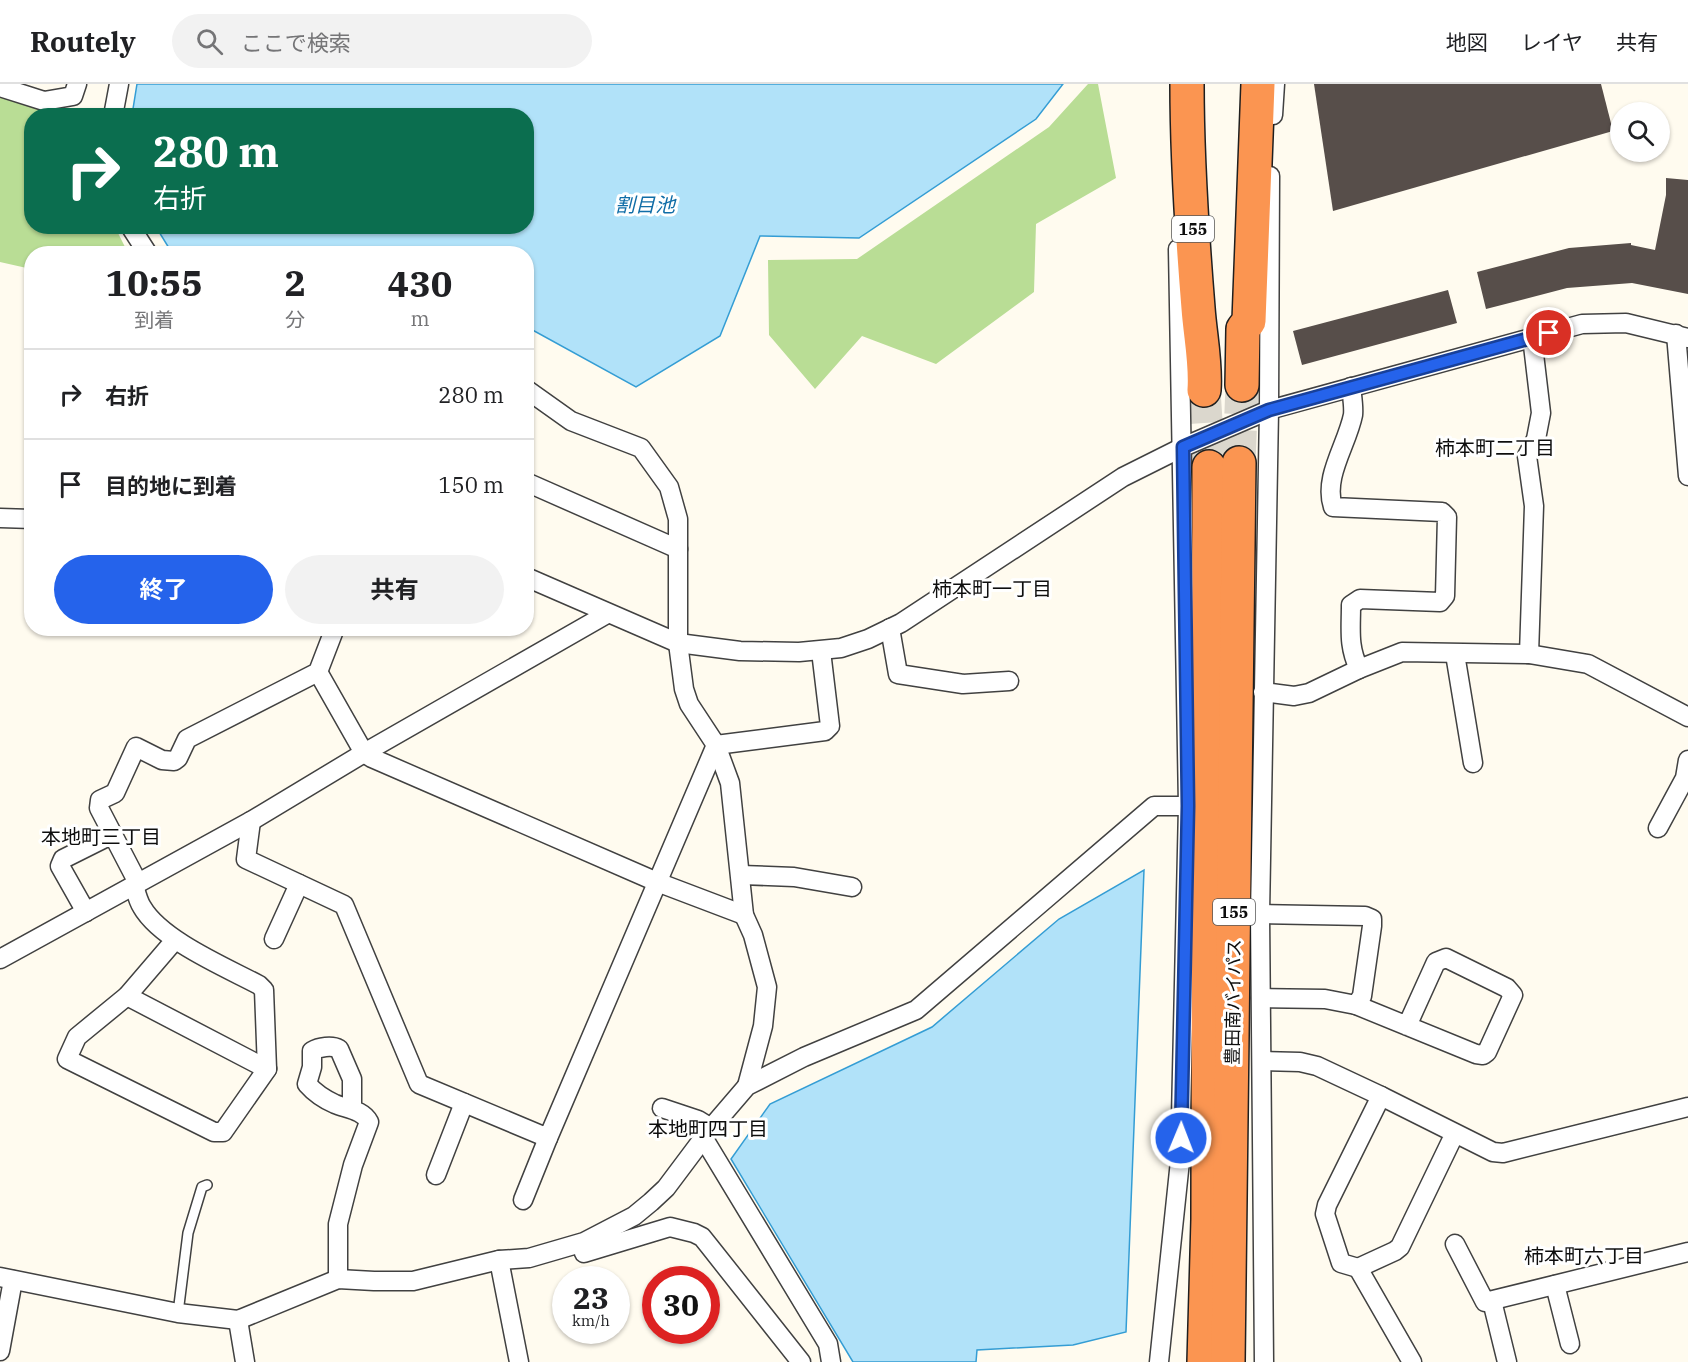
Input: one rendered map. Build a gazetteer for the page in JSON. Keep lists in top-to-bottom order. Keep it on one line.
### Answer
{"streets":{"highway":["155","豊田南バイパス"]},"districts":["柿本町二丁目","柿本町一丁目","本地町三丁目","本地町四丁目","柿本町六丁目"],"water":["割目池"],"page":{"header":"Routely","search":"ここで検索","nav":["地図","レイヤ","共有"],"turn":["280 m","右折"],"eta":["10:55","到着","2","分","430","m"],"list":[{"name":"右折","value":"280 m"},{"name":"目的地に到着","value":"150 m"}],"buttons":["終了","共有"],"speed":"23 km/h","limit":"30"}}
